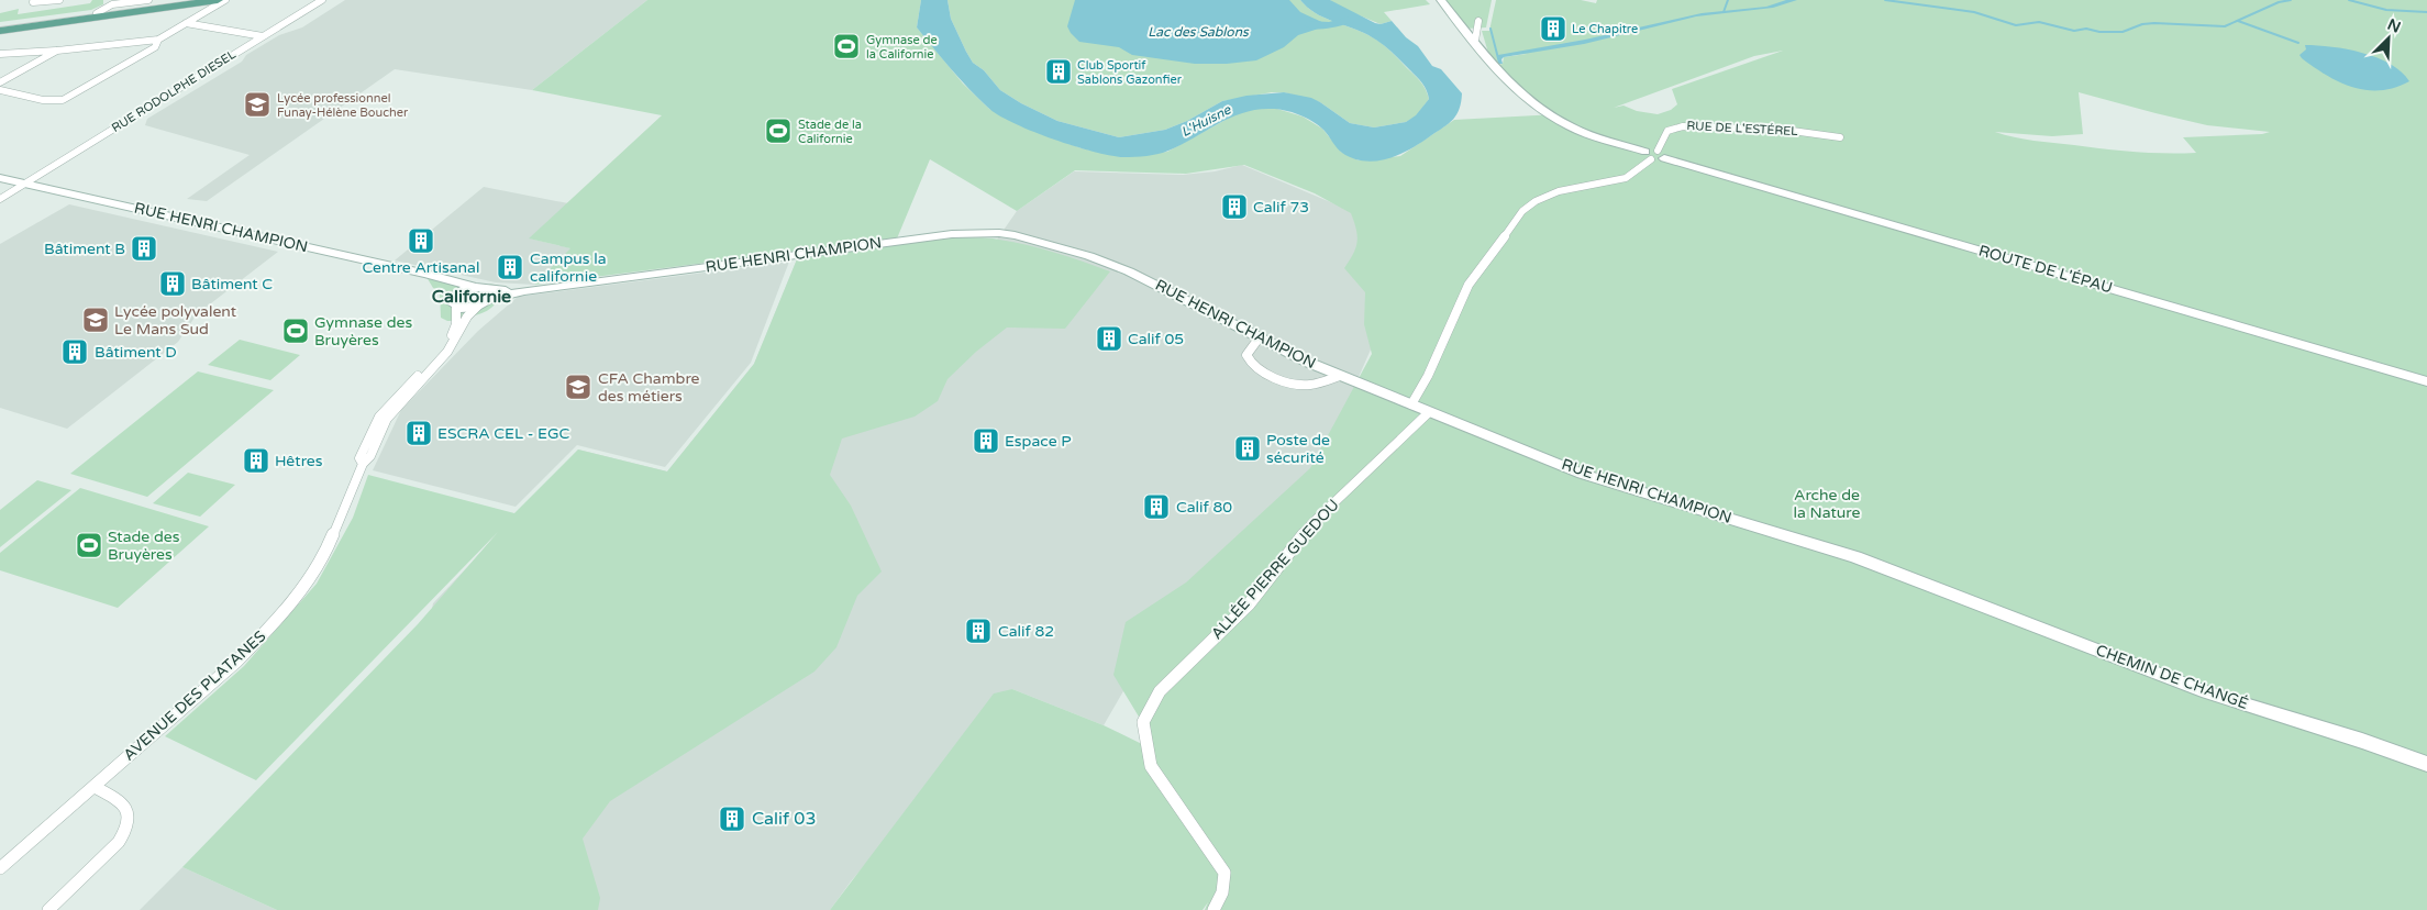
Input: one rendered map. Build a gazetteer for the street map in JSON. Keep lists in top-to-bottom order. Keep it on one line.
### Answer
{"streets":{"street":["RUE RODOLPHE DIESEL","RUE DE L'ESTÉREL","RUE HENRI CHAMPION","ROUTE DE L'ÉPAU","ALLÉE PIERRE GUEDOU","CHEMIN DE CHANGÉ","AVENUE DES PLATANES"]},"crossings":[["RUE RODOLPHE DIESEL","RUE HENRI CHAMPION"],["RUE DE L'ESTÉREL","RUE HENRI CHAMPION"],["RUE DE L'ESTÉREL","ROUTE DE L'ÉPAU"],["RUE HENRI CHAMPION","ALLÉE PIERRE GUEDOU"],["RUE HENRI CHAMPION","CHEMIN DE CHANGÉ"]],"districts":["Californie"],"water":["Lac des Sablons","L'Huisne"],"parks":["Arche de la Nature"],"places":{"building":["Le Chapitre","Club Sportif Sablons Gazonfier","Calif 73","Centre Artisanal","Bâtiment B","Campus la californie","Bâtiment C","Calif 05","Bâtiment D","ESCRA CEL - EGC","Espace P","Poste de sécurité","Hêtres","Calif 80","Calif 82","Calif 03"],"sports":["Gymnase de la Californie","Stade de la Californie","Gymnase des Bruyères","Stade des Bruyères"],"school or university":["Lycée professionnel Funay-Hélène Boucher","Lycée polyvalent Le Mans Sud","CFA Chambre des métiers"]},"north":"top right"}
